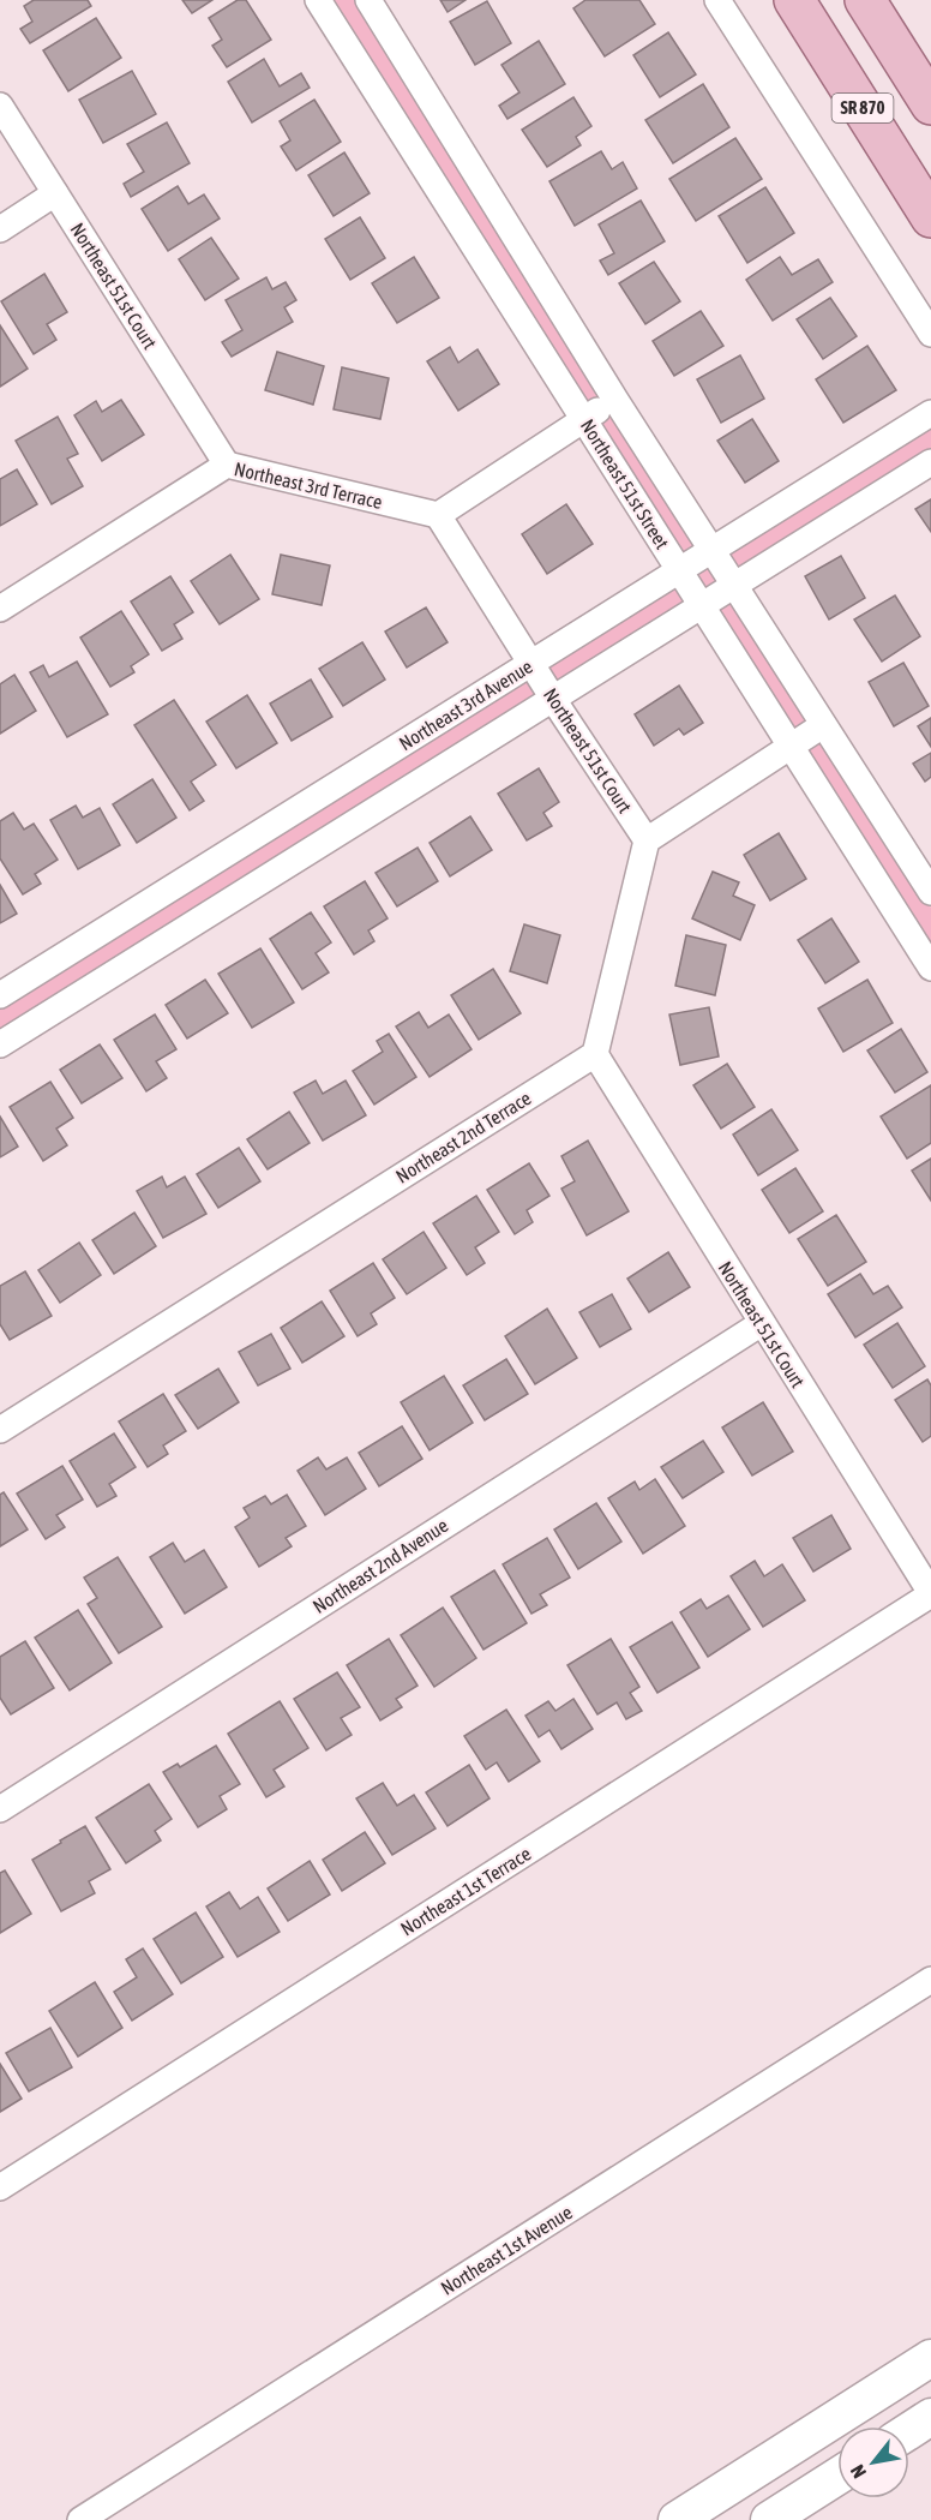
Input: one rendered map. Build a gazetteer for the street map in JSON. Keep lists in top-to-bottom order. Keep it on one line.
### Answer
{"streets":{"main road":["SR 870"],"street":["Northeast 51st Court","Northeast 51st Street","Northeast 3rd Terrace","Northeast 3rd Avenue","Northeast 2nd Terrace","Northeast 2nd Avenue","Northeast 1st Terrace","Northeast 1st Avenue"]},"crossings":[["Northeast 51st Court","Northeast 3rd Terrace"],["Northeast 51st Court","Northeast 3rd Avenue"],["Northeast 51st Court","Northeast 2nd Terrace"],["Northeast 51st Court","Northeast 2nd Avenue"],["Northeast 51st Court","Northeast 1st Terrace"],["Northeast 51st Street","Northeast 3rd Avenue"]],"north":"bottom left"}
